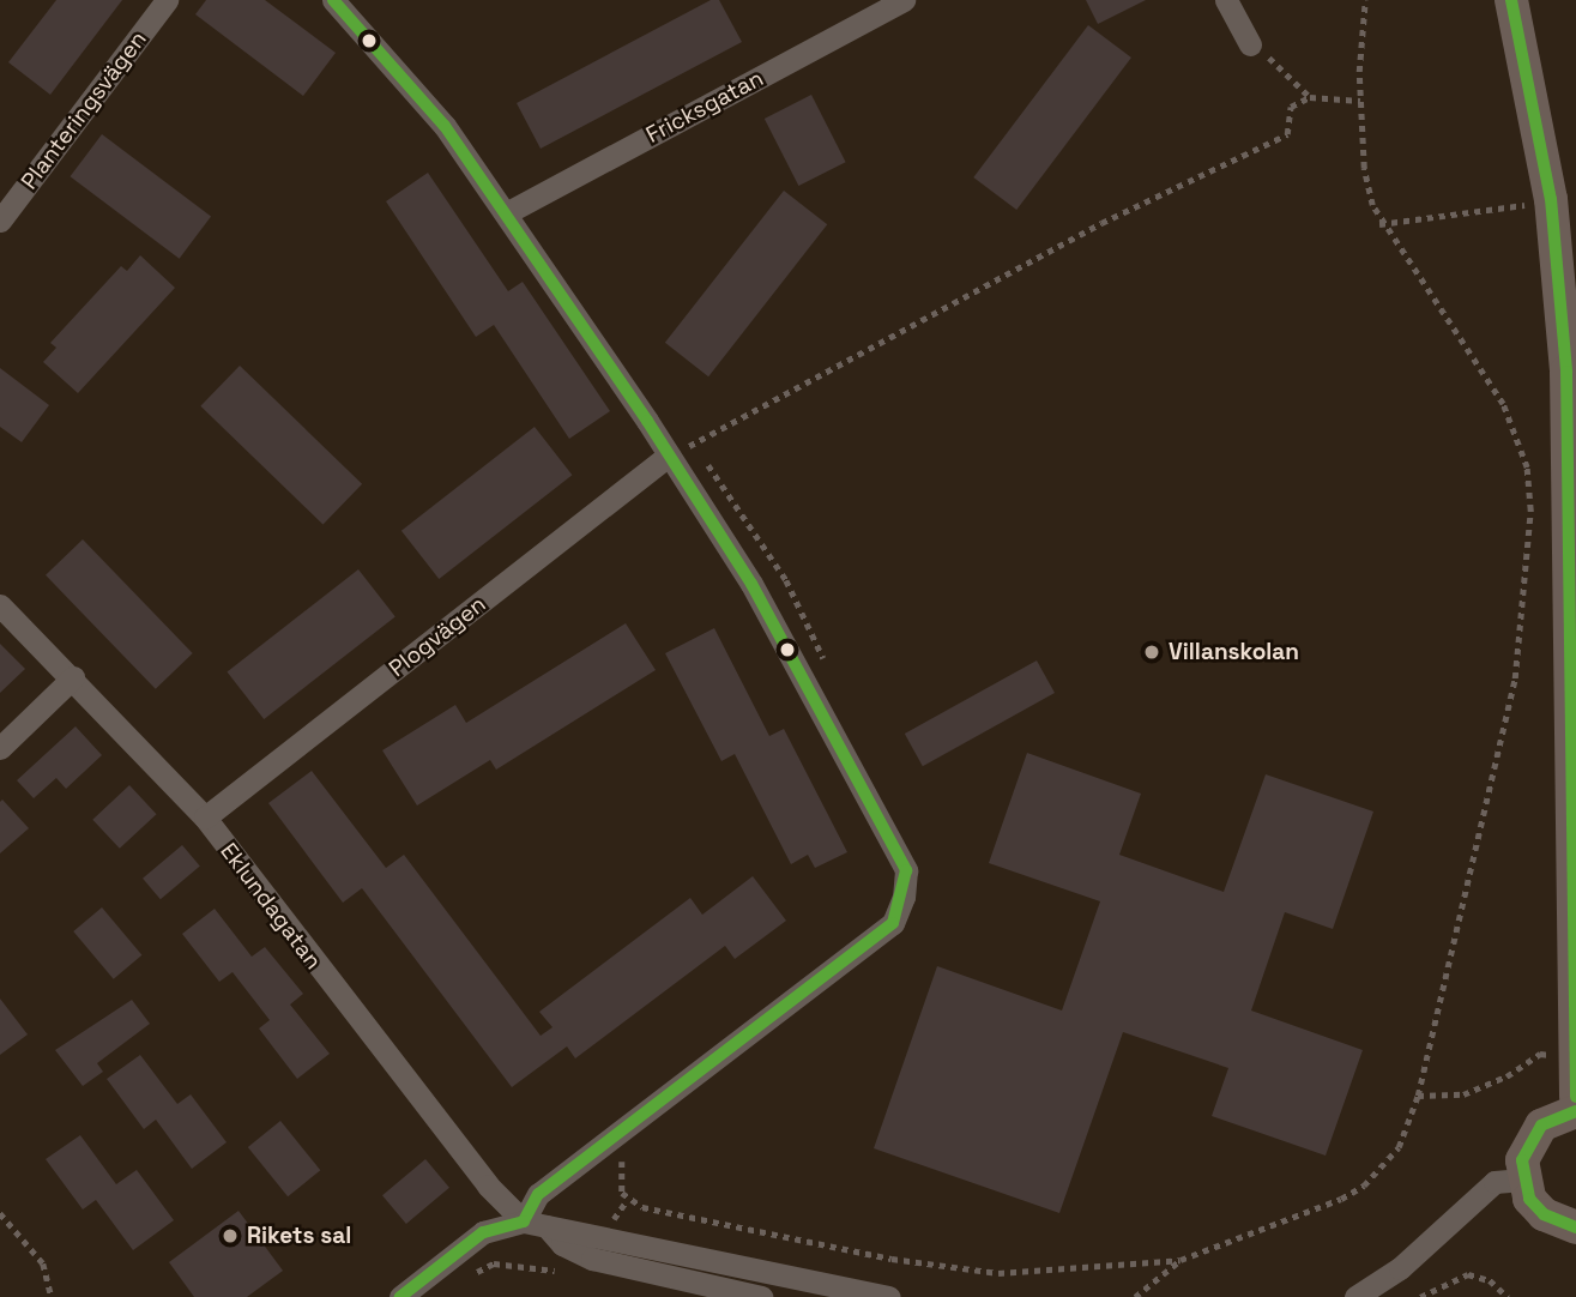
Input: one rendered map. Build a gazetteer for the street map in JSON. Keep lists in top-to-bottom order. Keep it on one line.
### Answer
{"streets":{"street":["Fricksgatan","Planteringsvägen","Plogvägen","Eklundagatan"]},"crossings":[["Plogvägen","Eklundagatan"]],"places":["Villanskolan","Rikets sal"]}
